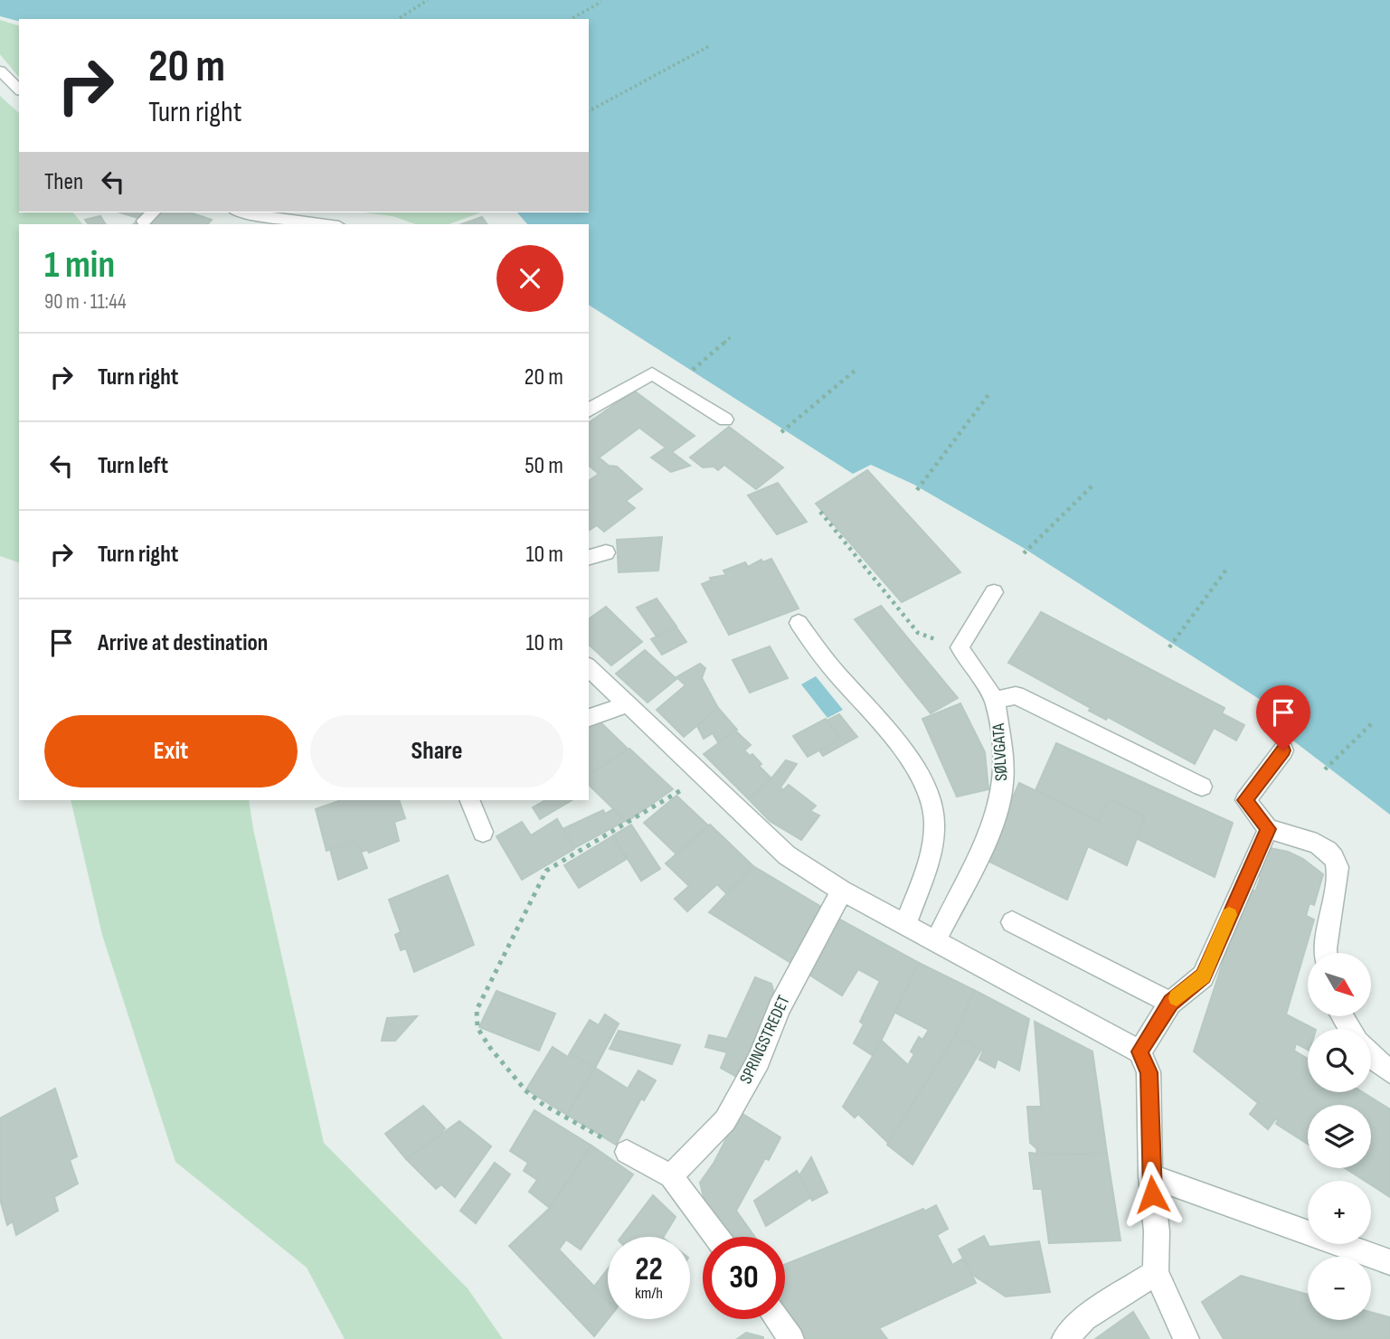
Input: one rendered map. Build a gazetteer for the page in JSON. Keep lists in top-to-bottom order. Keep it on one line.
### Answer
{"streets":{"street":["SØLVGATA","SPRINGSTREDET"]},"north":"bottom right","page":{"turn":["20 m","Turn right"],"then":"Then","heading":["1 min","90 m · 11:44"],"list":[{"name":"Turn right","value":"20 m"},{"name":"Turn left","value":"50 m"},{"name":"Turn right","value":"10 m"},{"name":"Arrive at destination","value":"10 m"}],"buttons":["Exit","Share"],"map_buttons":["+","−"],"speed":"22 km/h","limit":"30"}}
